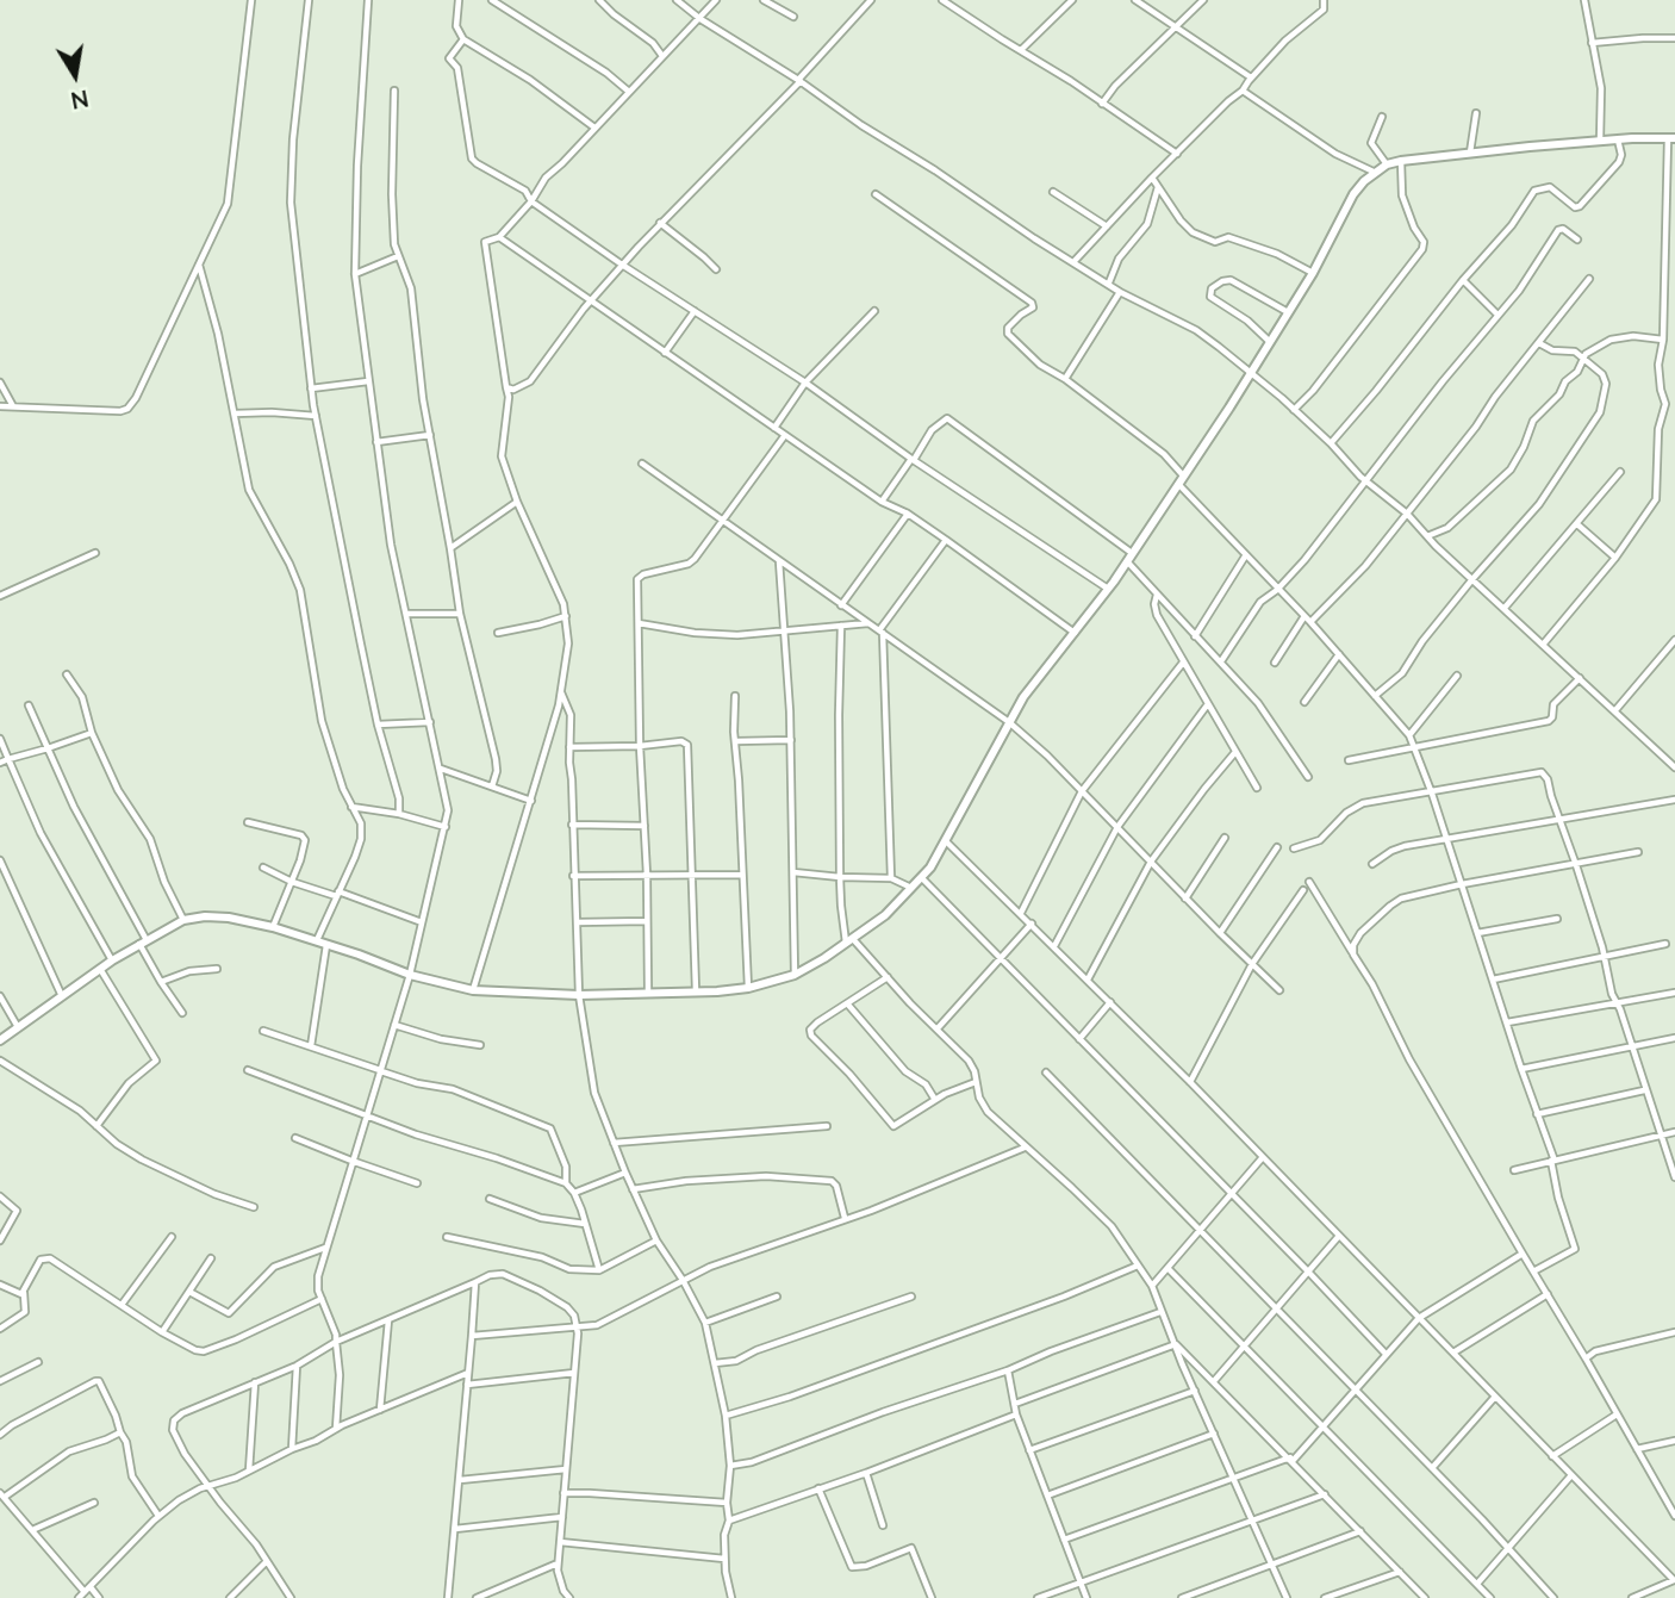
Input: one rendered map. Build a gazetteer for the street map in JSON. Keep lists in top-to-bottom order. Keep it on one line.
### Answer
{"north":"bottom"}
